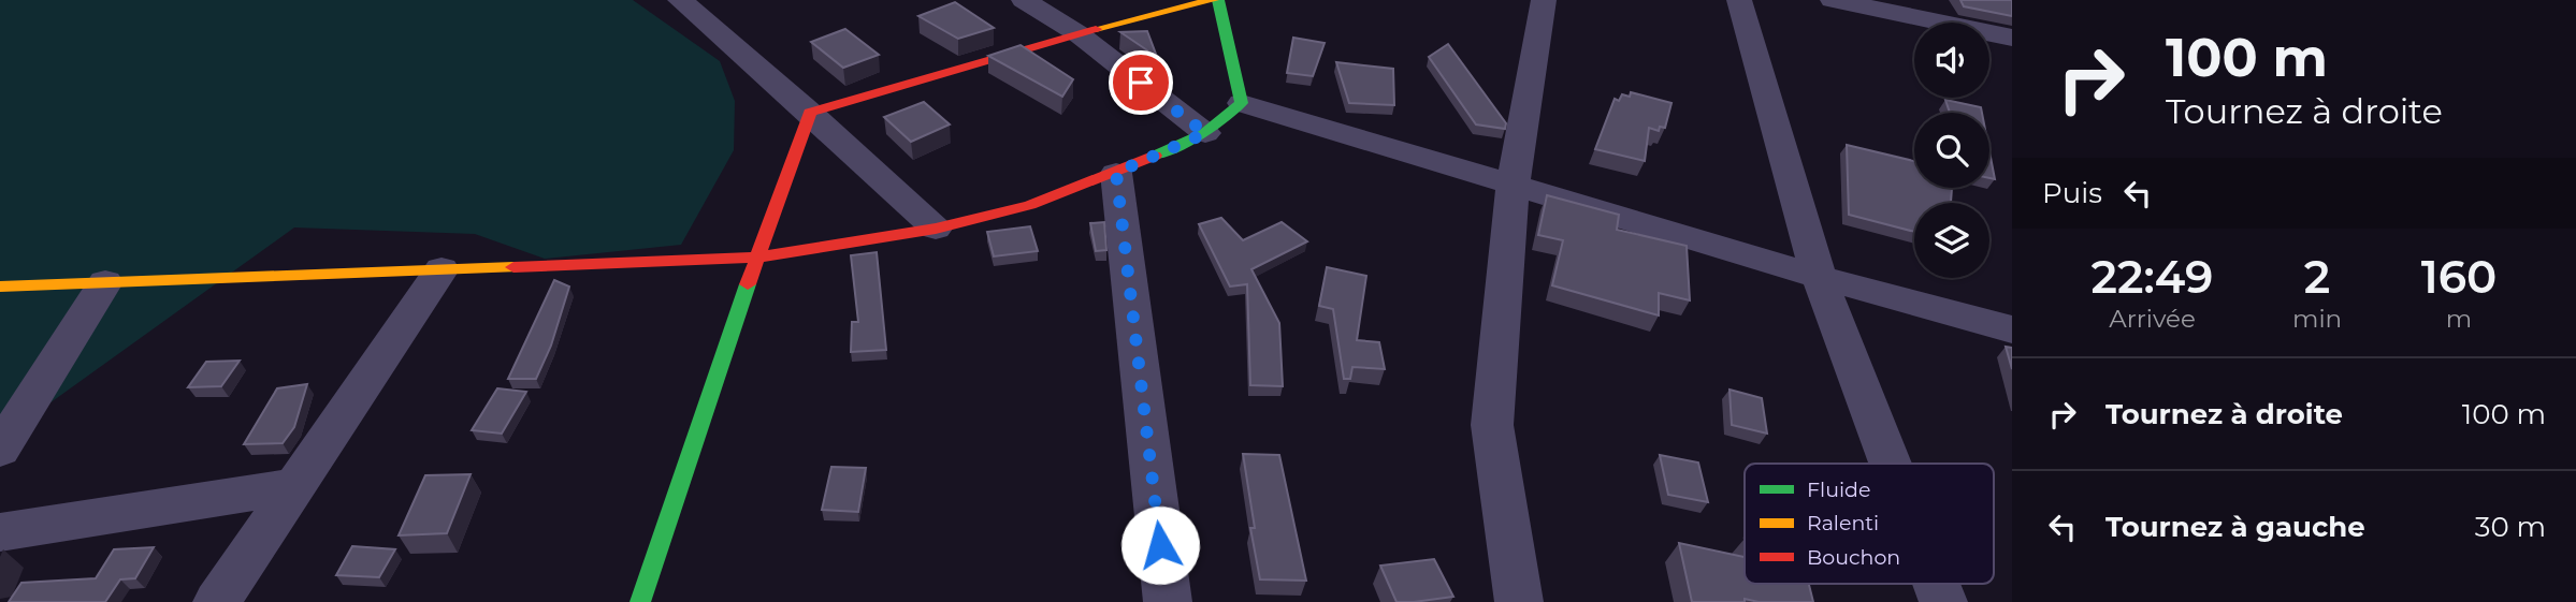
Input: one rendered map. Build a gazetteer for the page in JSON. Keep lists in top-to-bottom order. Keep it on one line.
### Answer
{"legend":["Fluide","Ralenti","Bouchon"],"page":{"turn":["100 m","Tournez à droite"],"then":"Puis","eta":["22:49","Arrivée","2","min","160","m"],"list":[{"name":"Tournez à droite","value":"100 m"},{"name":"Tournez à gauche","value":"30 m"}]}}
